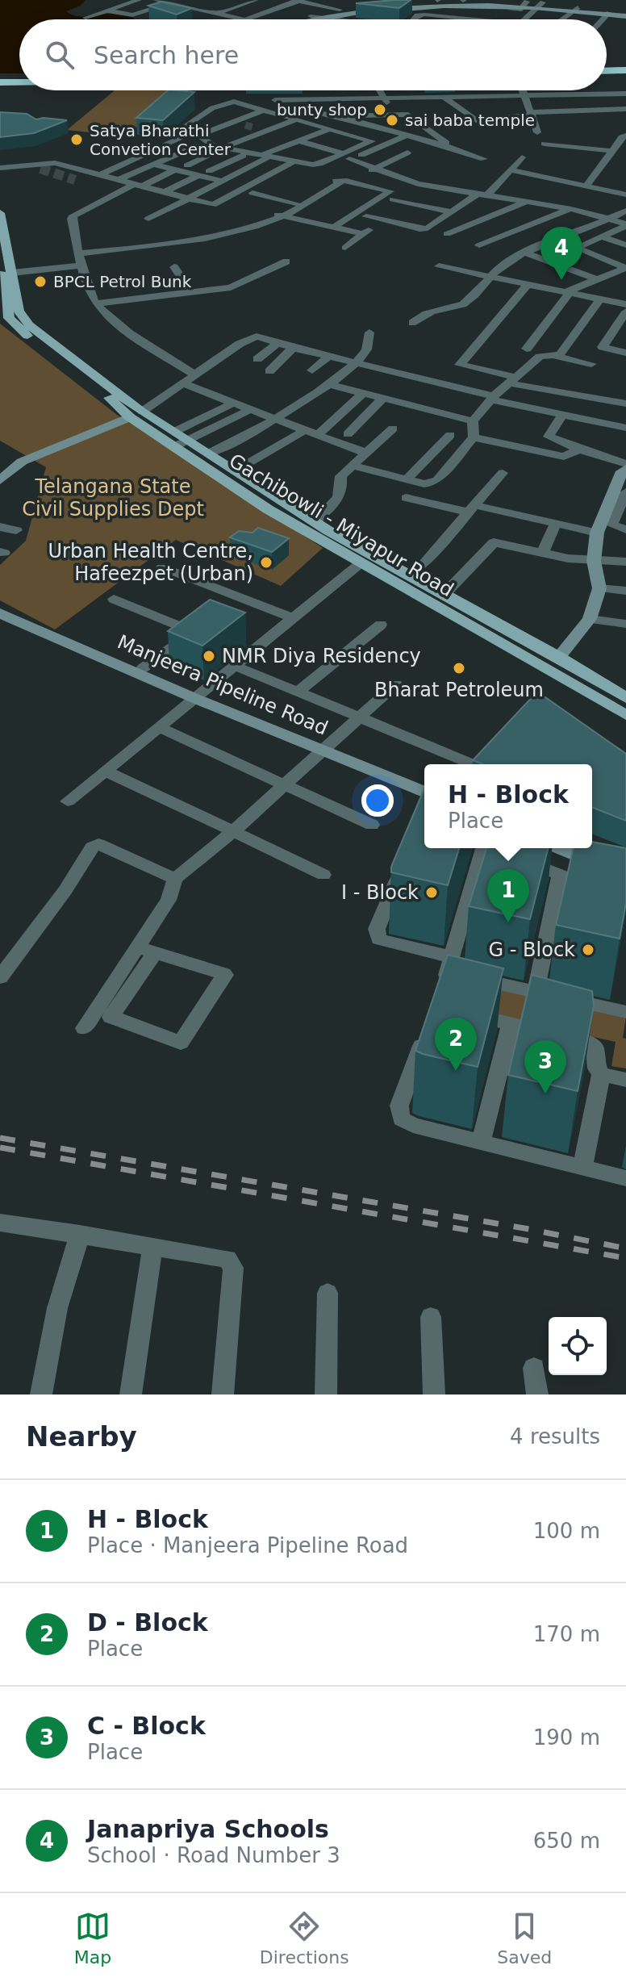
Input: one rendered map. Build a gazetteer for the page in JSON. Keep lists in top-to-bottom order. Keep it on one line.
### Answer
{"streets":{"main road":["Gachibowli - Miyapur Road"],"street":["Manjeera Pipeline Road"]},"parks":["Telangana State Civil Supplies Dept"],"places":["bunty shop","sai baba temple","Satya Bharathi Convetion Center","BPCL Petrol Bunk","Urban Health Centre, Hafeezpet (Urban)","NMR Diya Residency","Bharat Petroleum","I - Block","G - Block"],"page":{"search":"Search here","pins":["4","1","2","3"],"popup":["H - Block","Place"],"heading":["Nearby","4 results"],"list":[{"mark":"1","name":"H - Block","note":"Place · Manjeera Pipeline Road","value":"100 m"},{"mark":"2","name":"D - Block","note":"Place","value":"170 m"},{"mark":"3","name":"C - Block","note":"Place","value":"190 m"},{"mark":"4","name":"Janapriya Schools","note":"School · Road Number 3","value":"650 m"}],"nav":["Map","Directions","Saved"]}}
